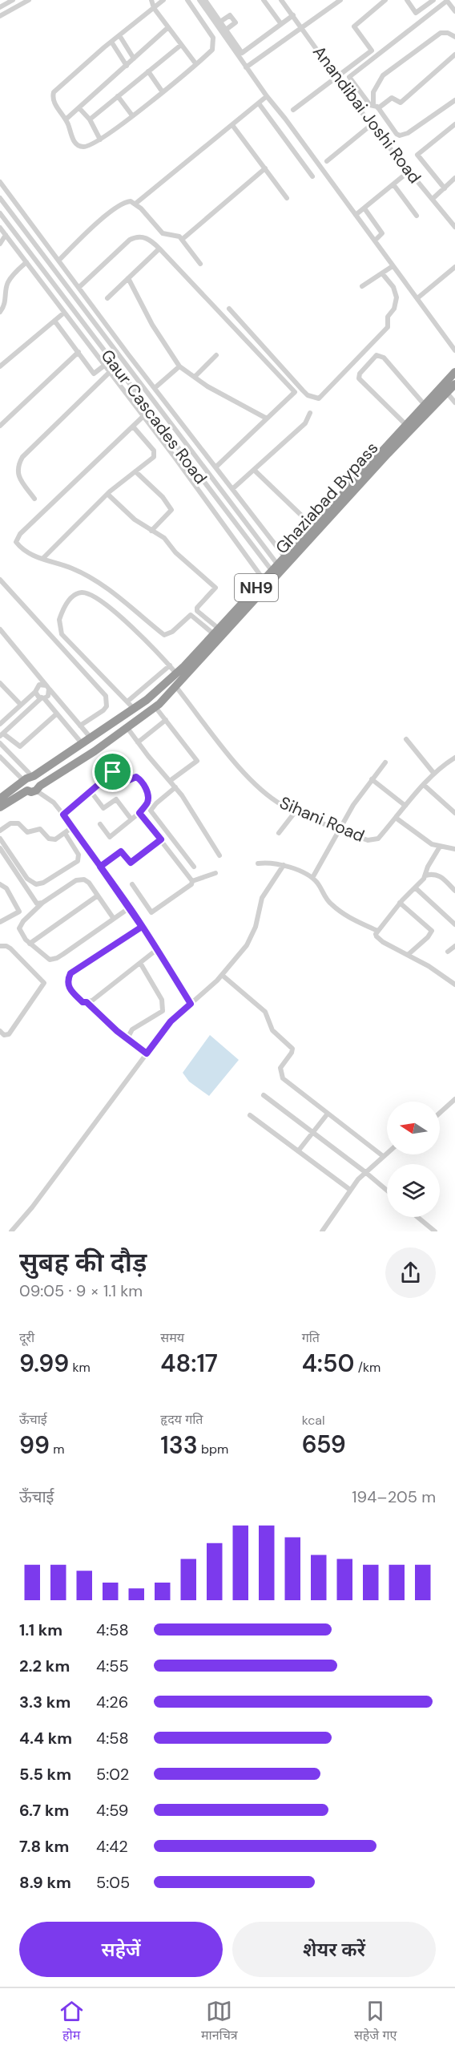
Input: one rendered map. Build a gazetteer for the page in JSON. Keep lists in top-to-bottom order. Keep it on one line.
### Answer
{"streets":{"highway":["Ghaziabad Bypass","NH9"],"street":["Anandibai Joshi Road","Gaur Cascades Road","Sihani Road"]},"crossings":[["Gaur Cascades Road","Ghaziabad Bypass"],["Ghaziabad Bypass","Sihani Road"]],"north":"left","page":{"heading":["सुबह की दौड़","09:05 · 9 × 1.1 km"],"stats":[["दूरी","9.99 km"],["समय","48:17"],["गति","4:50 /km"],["ऊँचाई","99 m"],["हृदय गति","133 bpm"],["kcal","659"]],"chart":["ऊँचाई","194–205 m"],"list":[{"name":"1.1 km","note":"4:58"},{"name":"2.2 km","note":"4:55"},{"name":"3.3 km","note":"4:26"},{"name":"4.4 km","note":"4:58"},{"name":"5.5 km","note":"5:02"},{"name":"6.7 km","note":"4:59"},{"name":"7.8 km","note":"4:42"},{"name":"8.9 km","note":"5:05"}],"buttons":["सहेजें","शेयर करें"],"tabs":["होम","मानचित्र","सहेजे गए"]}}
